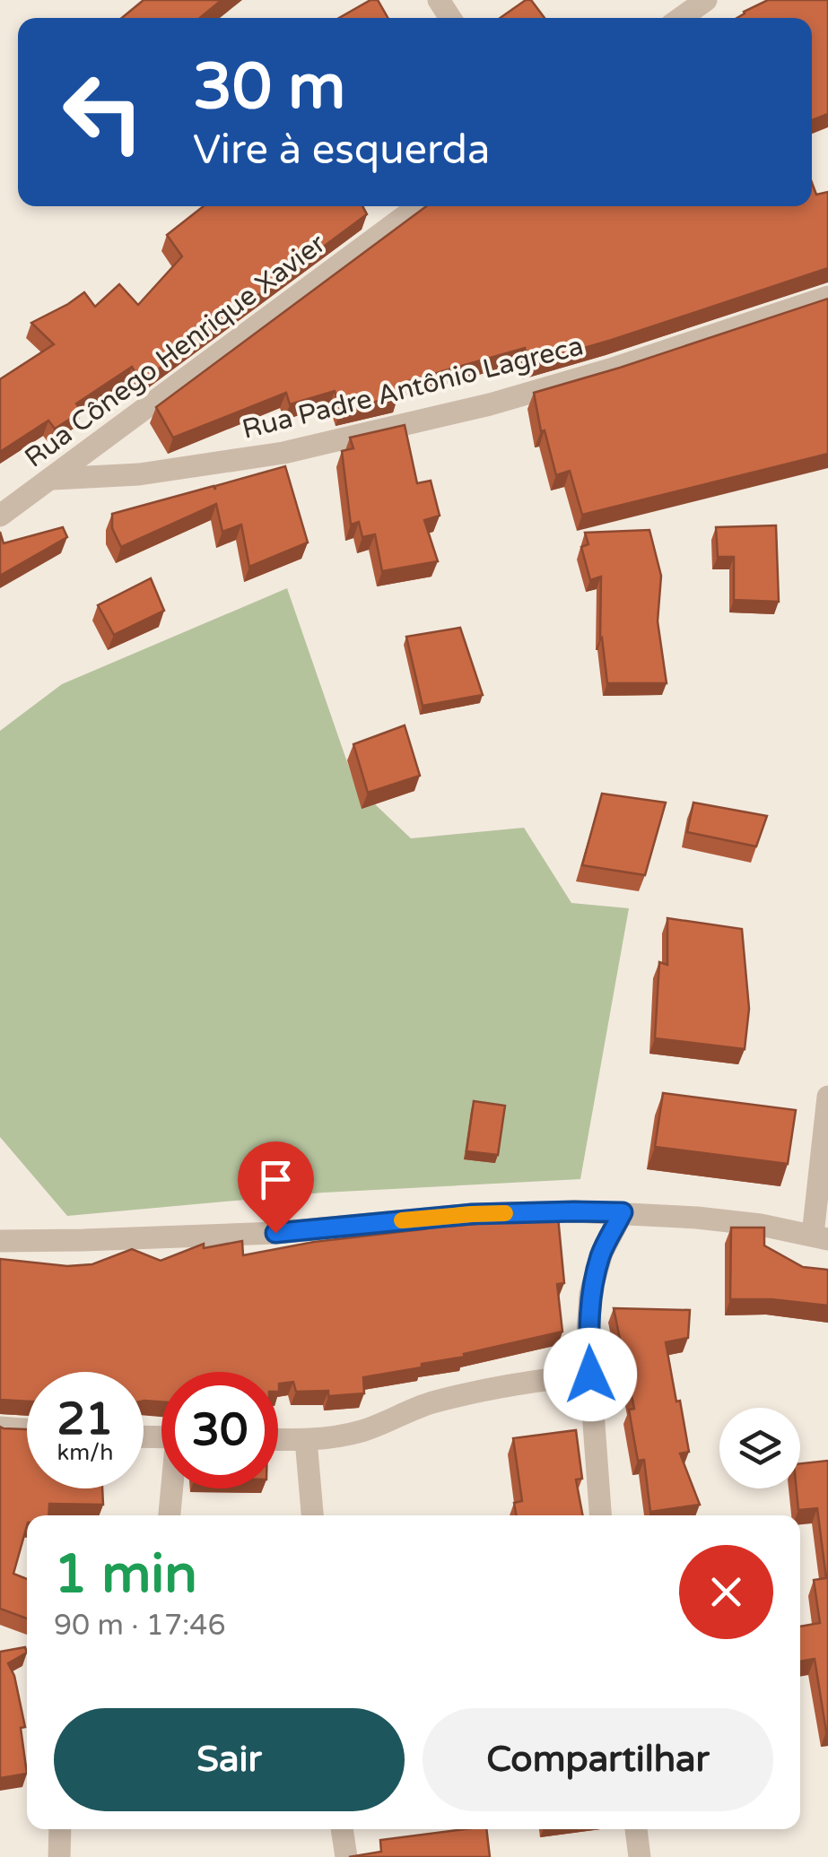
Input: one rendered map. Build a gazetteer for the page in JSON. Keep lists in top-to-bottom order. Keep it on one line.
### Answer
{"streets":{"street":["Rua Cônego Henrique Xavier","Rua Padre Antônio Lagreca"]},"crossings":[["Rua Cônego Henrique Xavier","Rua Padre Antônio Lagreca"]],"page":{"turn":["30 m","Vire à esquerda"],"speed":"21 km/h","limit":"30","heading":["1 min","90 m · 17:46"],"buttons":["Sair","Compartilhar"]}}
